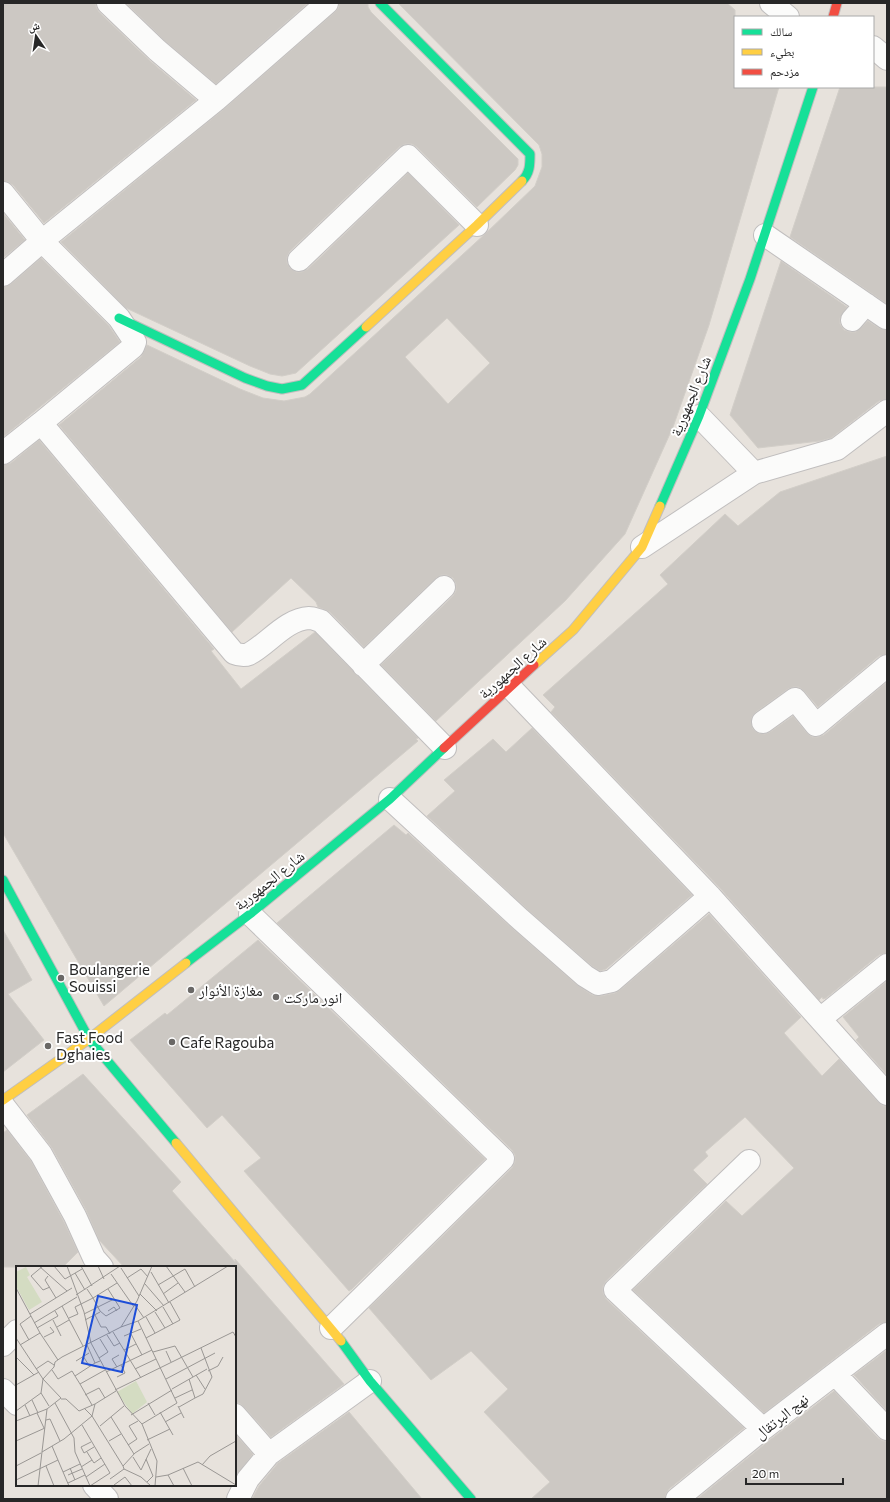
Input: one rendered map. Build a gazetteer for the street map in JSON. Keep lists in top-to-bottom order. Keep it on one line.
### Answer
{"streets":{"street":["شارع الجمهورية","نهج البرتقال"]},"places":["Boulangerie Souissi","مغازة الأنوار","انور ماركت","Cafe Ragouba","Fast Food Dghaies"],"legend":["سالك","بطيء","مزدحم"],"scale_bar":"20 m","north":"top"}
